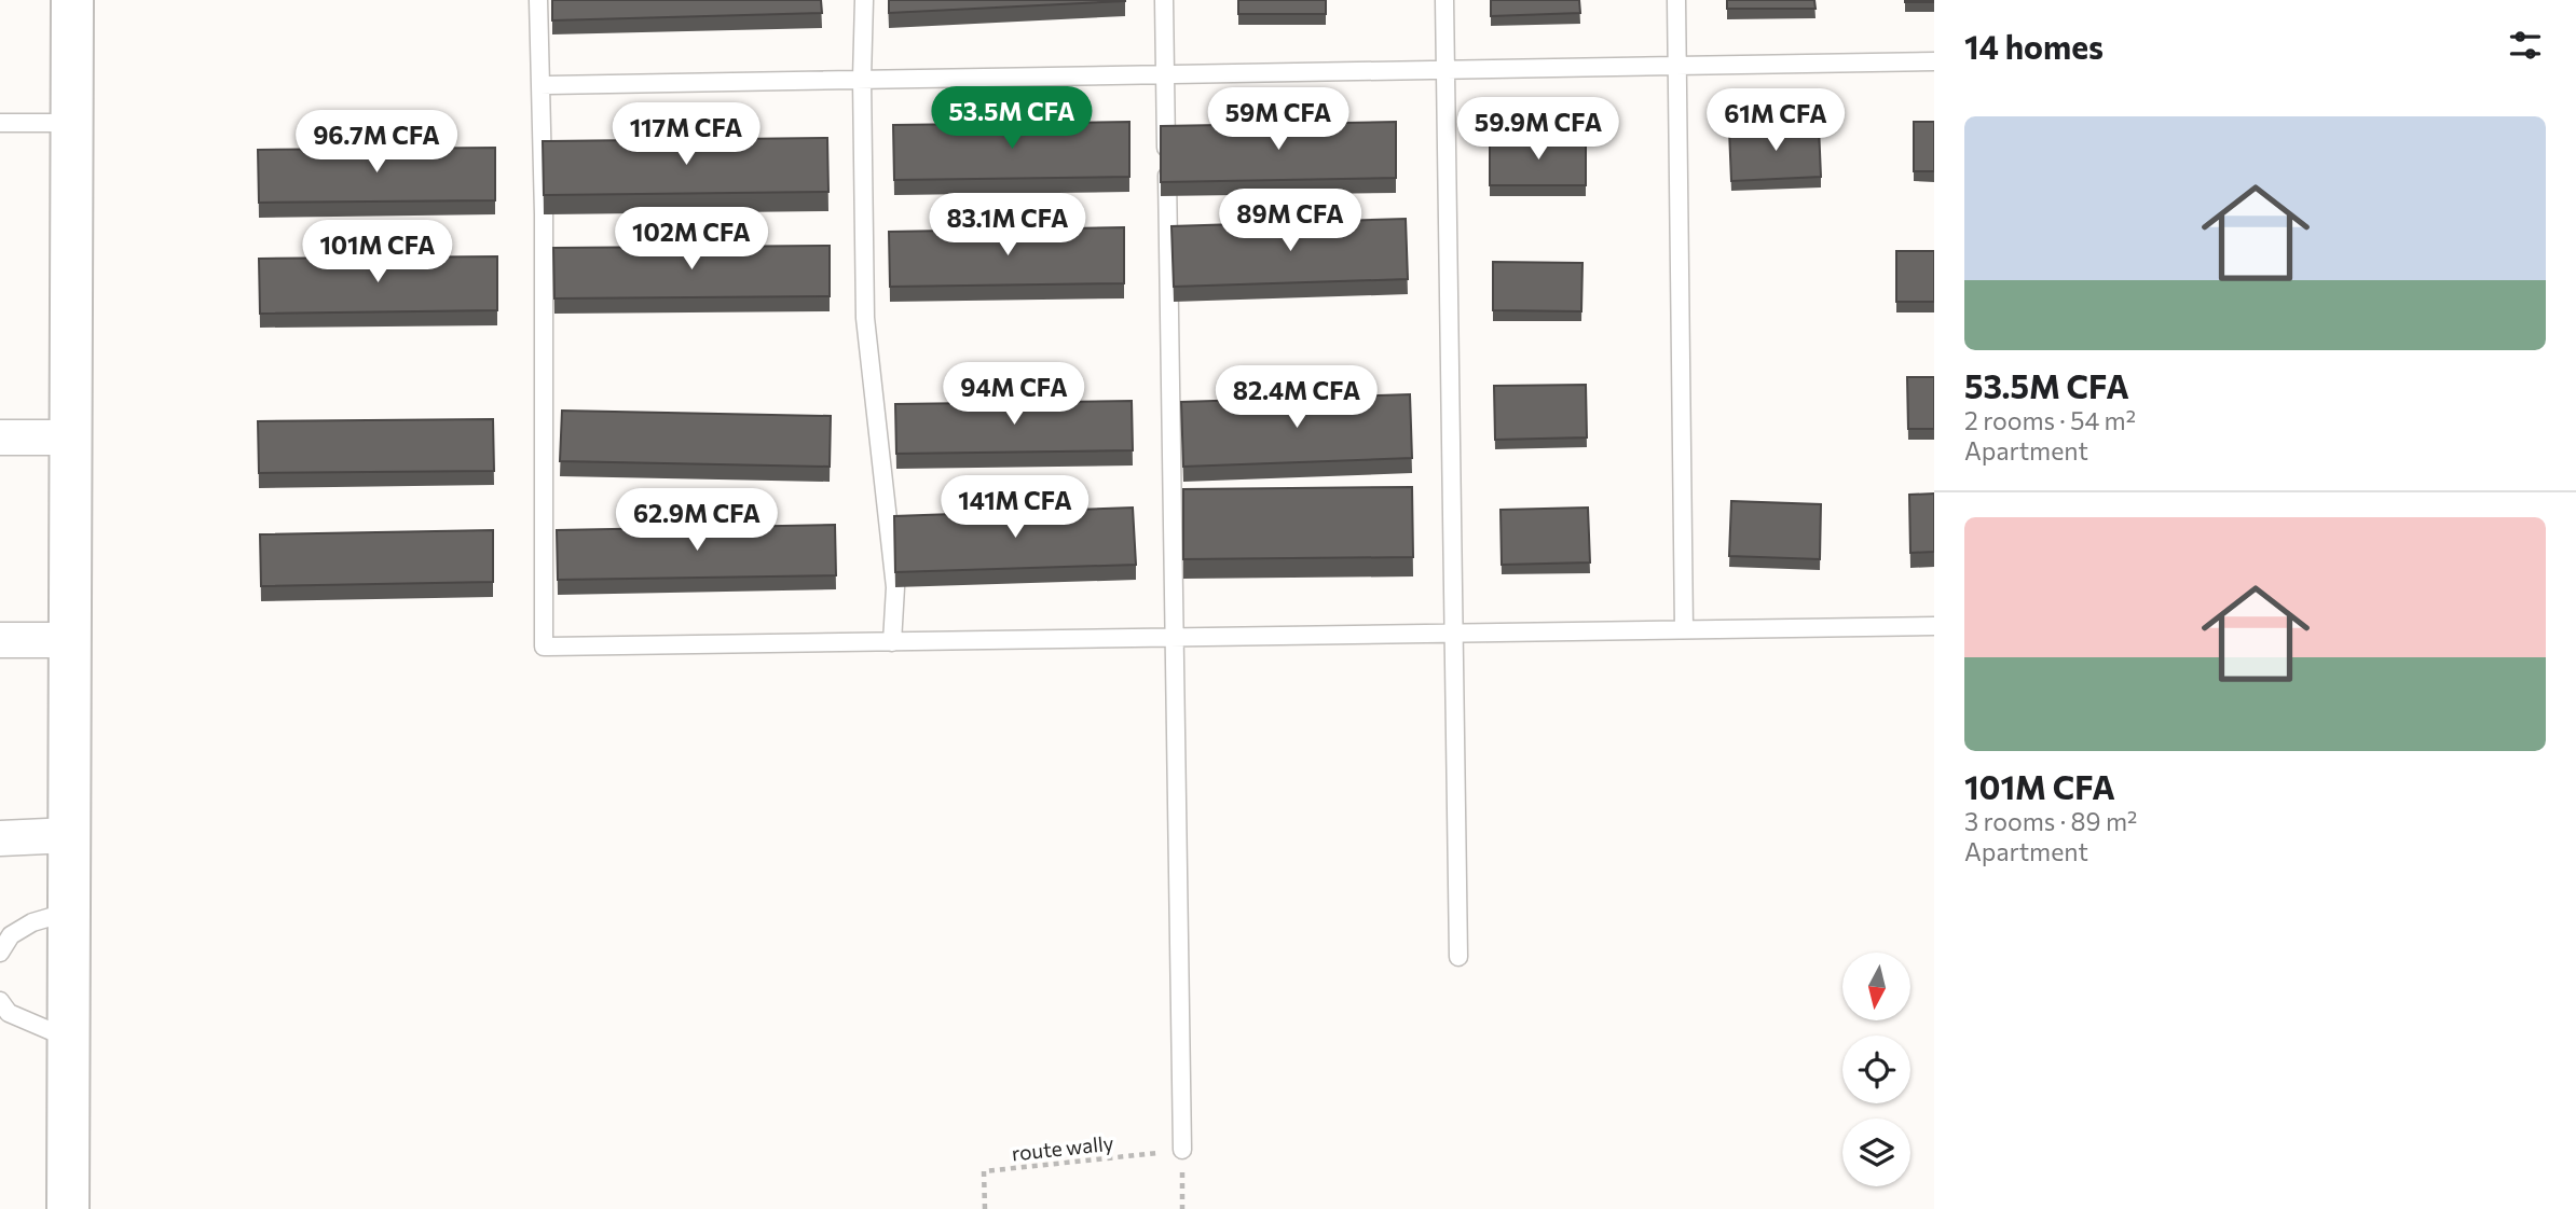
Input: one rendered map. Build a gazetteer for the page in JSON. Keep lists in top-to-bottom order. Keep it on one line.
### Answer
{"streets":{"path":["route wally"]},"north":"bottom","page":{"heading":"14 homes","price":["53.5M CFA","59M CFA","61M CFA","59.9M CFA","117M CFA","96.7M CFA","89M CFA","83.1M CFA","102M CFA","101M CFA","94M CFA","82.4M CFA","141M CFA","62.9M CFA"],"list":[{"name":"53.5M CFA","note":"2 rooms · 54 m² · Apartment"},{"name":"101M CFA","note":"3 rooms · 89 m² · Apartment"}]}}
